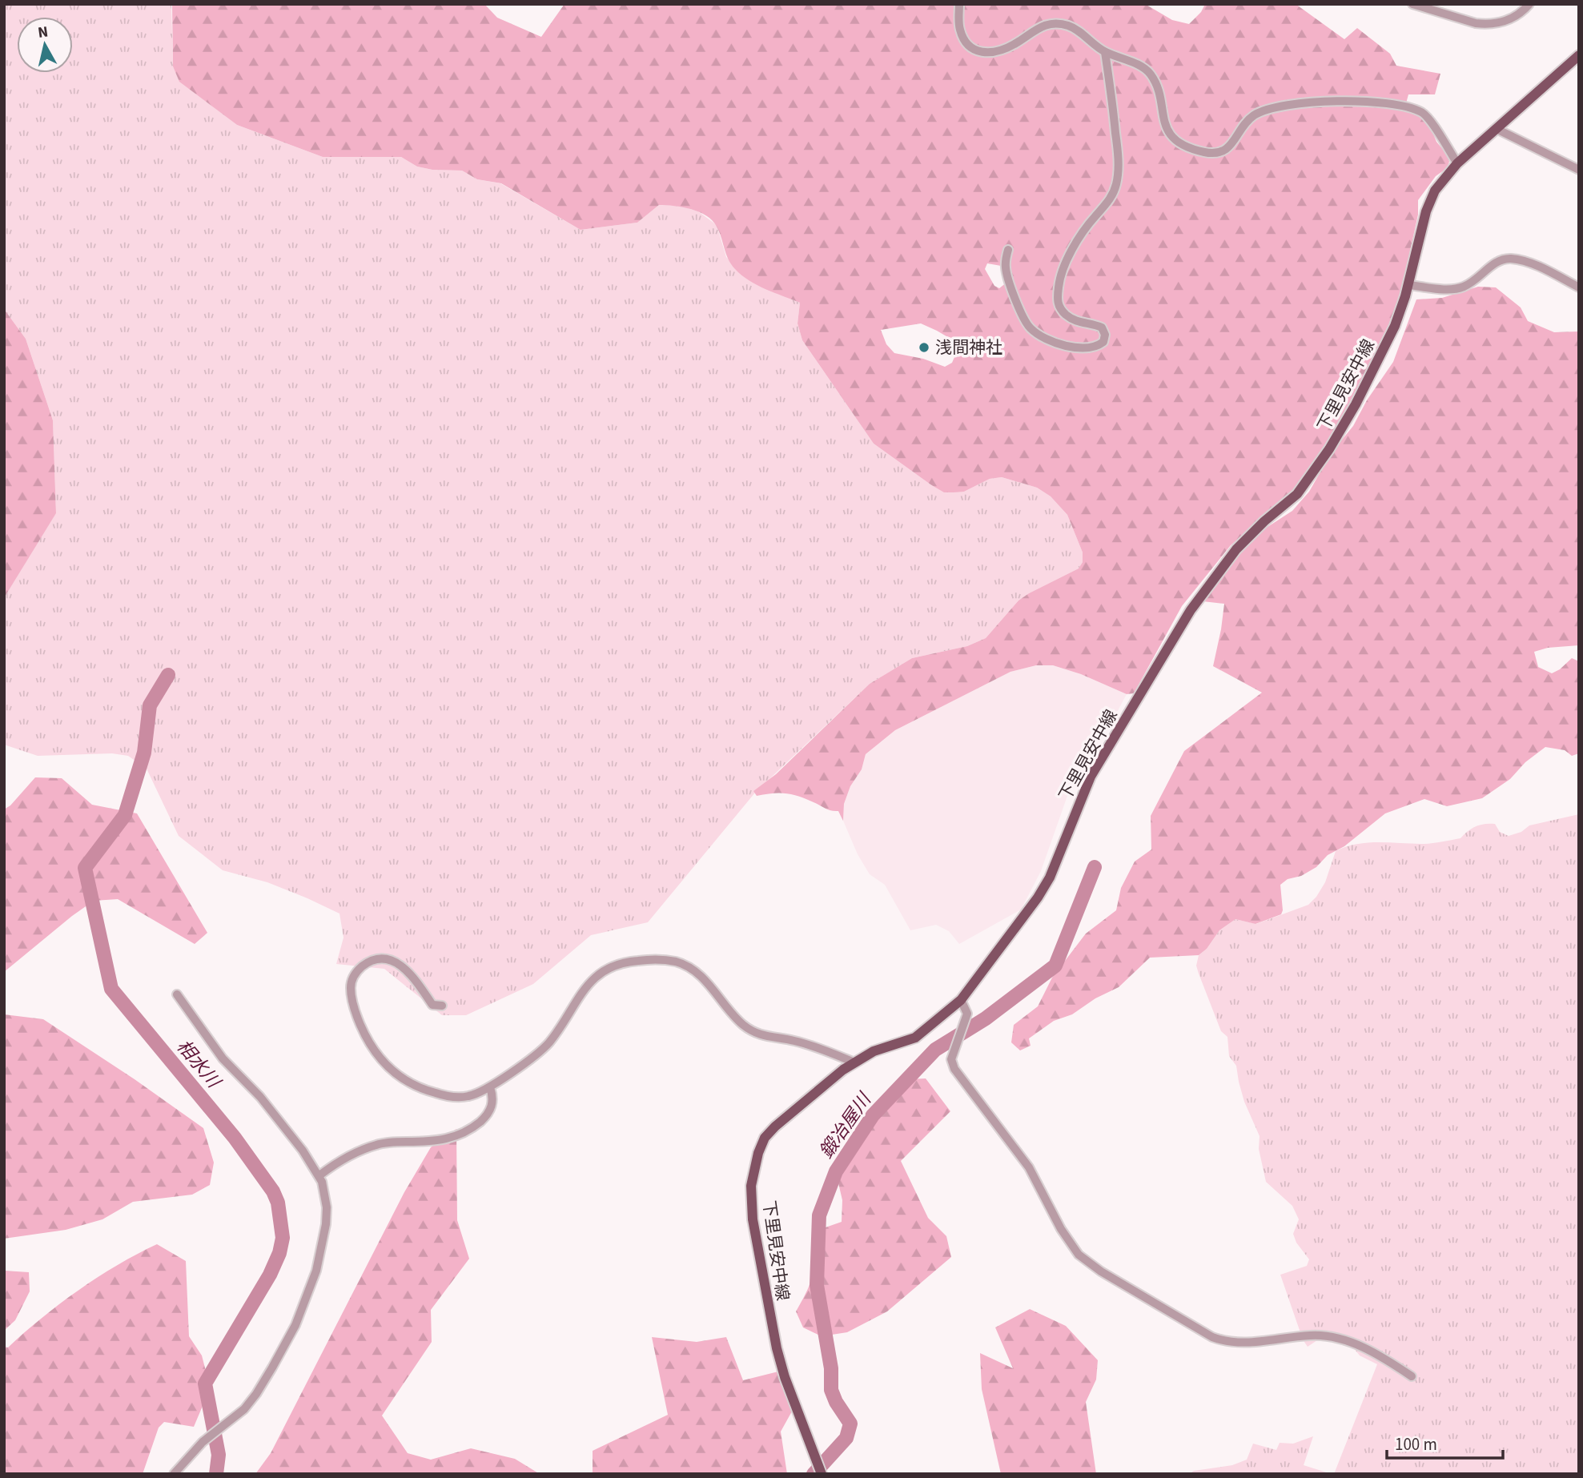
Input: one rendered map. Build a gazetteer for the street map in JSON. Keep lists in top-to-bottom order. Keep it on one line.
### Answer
{"streets":{"main road":["下里見安中線"]},"water":["相水川","鍛冶屋川"],"places":["浅間神社"],"scale_bar":"100 m","north":"top"}
